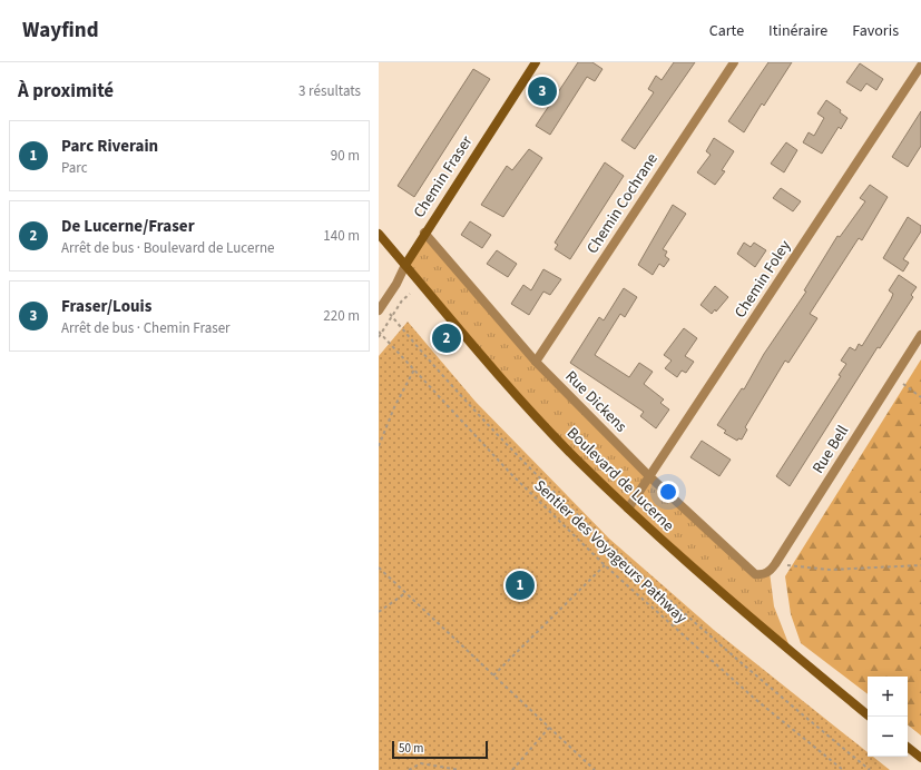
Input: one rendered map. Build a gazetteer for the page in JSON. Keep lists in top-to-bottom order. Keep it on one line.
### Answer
{"streets":{"main road":["Chemin Fraser","Boulevard de Lucerne"],"street":["Chemin Cochrane","Chemin Foley","Rue Dickens","Rue Bell"],"path":["Sentier des Voyageurs Pathway"]},"crossings":[["Chemin Fraser","Rue Dickens"],["Chemin Fraser","Boulevard de Lucerne"],["Chemin Cochrane","Rue Dickens"],["Chemin Foley","Rue Dickens"],["Chemin Foley","Boulevard de Lucerne"],["Rue Dickens","Rue Bell"]],"scale_bar":"50 m","page":{"header":"Wayfind","nav":["Carte","Itinéraire","Favoris"],"heading":["À proximité","3 résultats"],"pins":["3","2","1"],"list":[{"mark":"1","name":"Parc Riverain","note":"Parc","value":"90 m"},{"mark":"2","name":"De Lucerne/Fraser","note":"Arrêt de bus · Boulevard de Lucerne","value":"140 m"},{"mark":"3","name":"Fraser/Louis","note":"Arrêt de bus · Chemin Fraser","value":"220 m"}],"map_buttons":["+","−"],"scale":"50 m"}}
